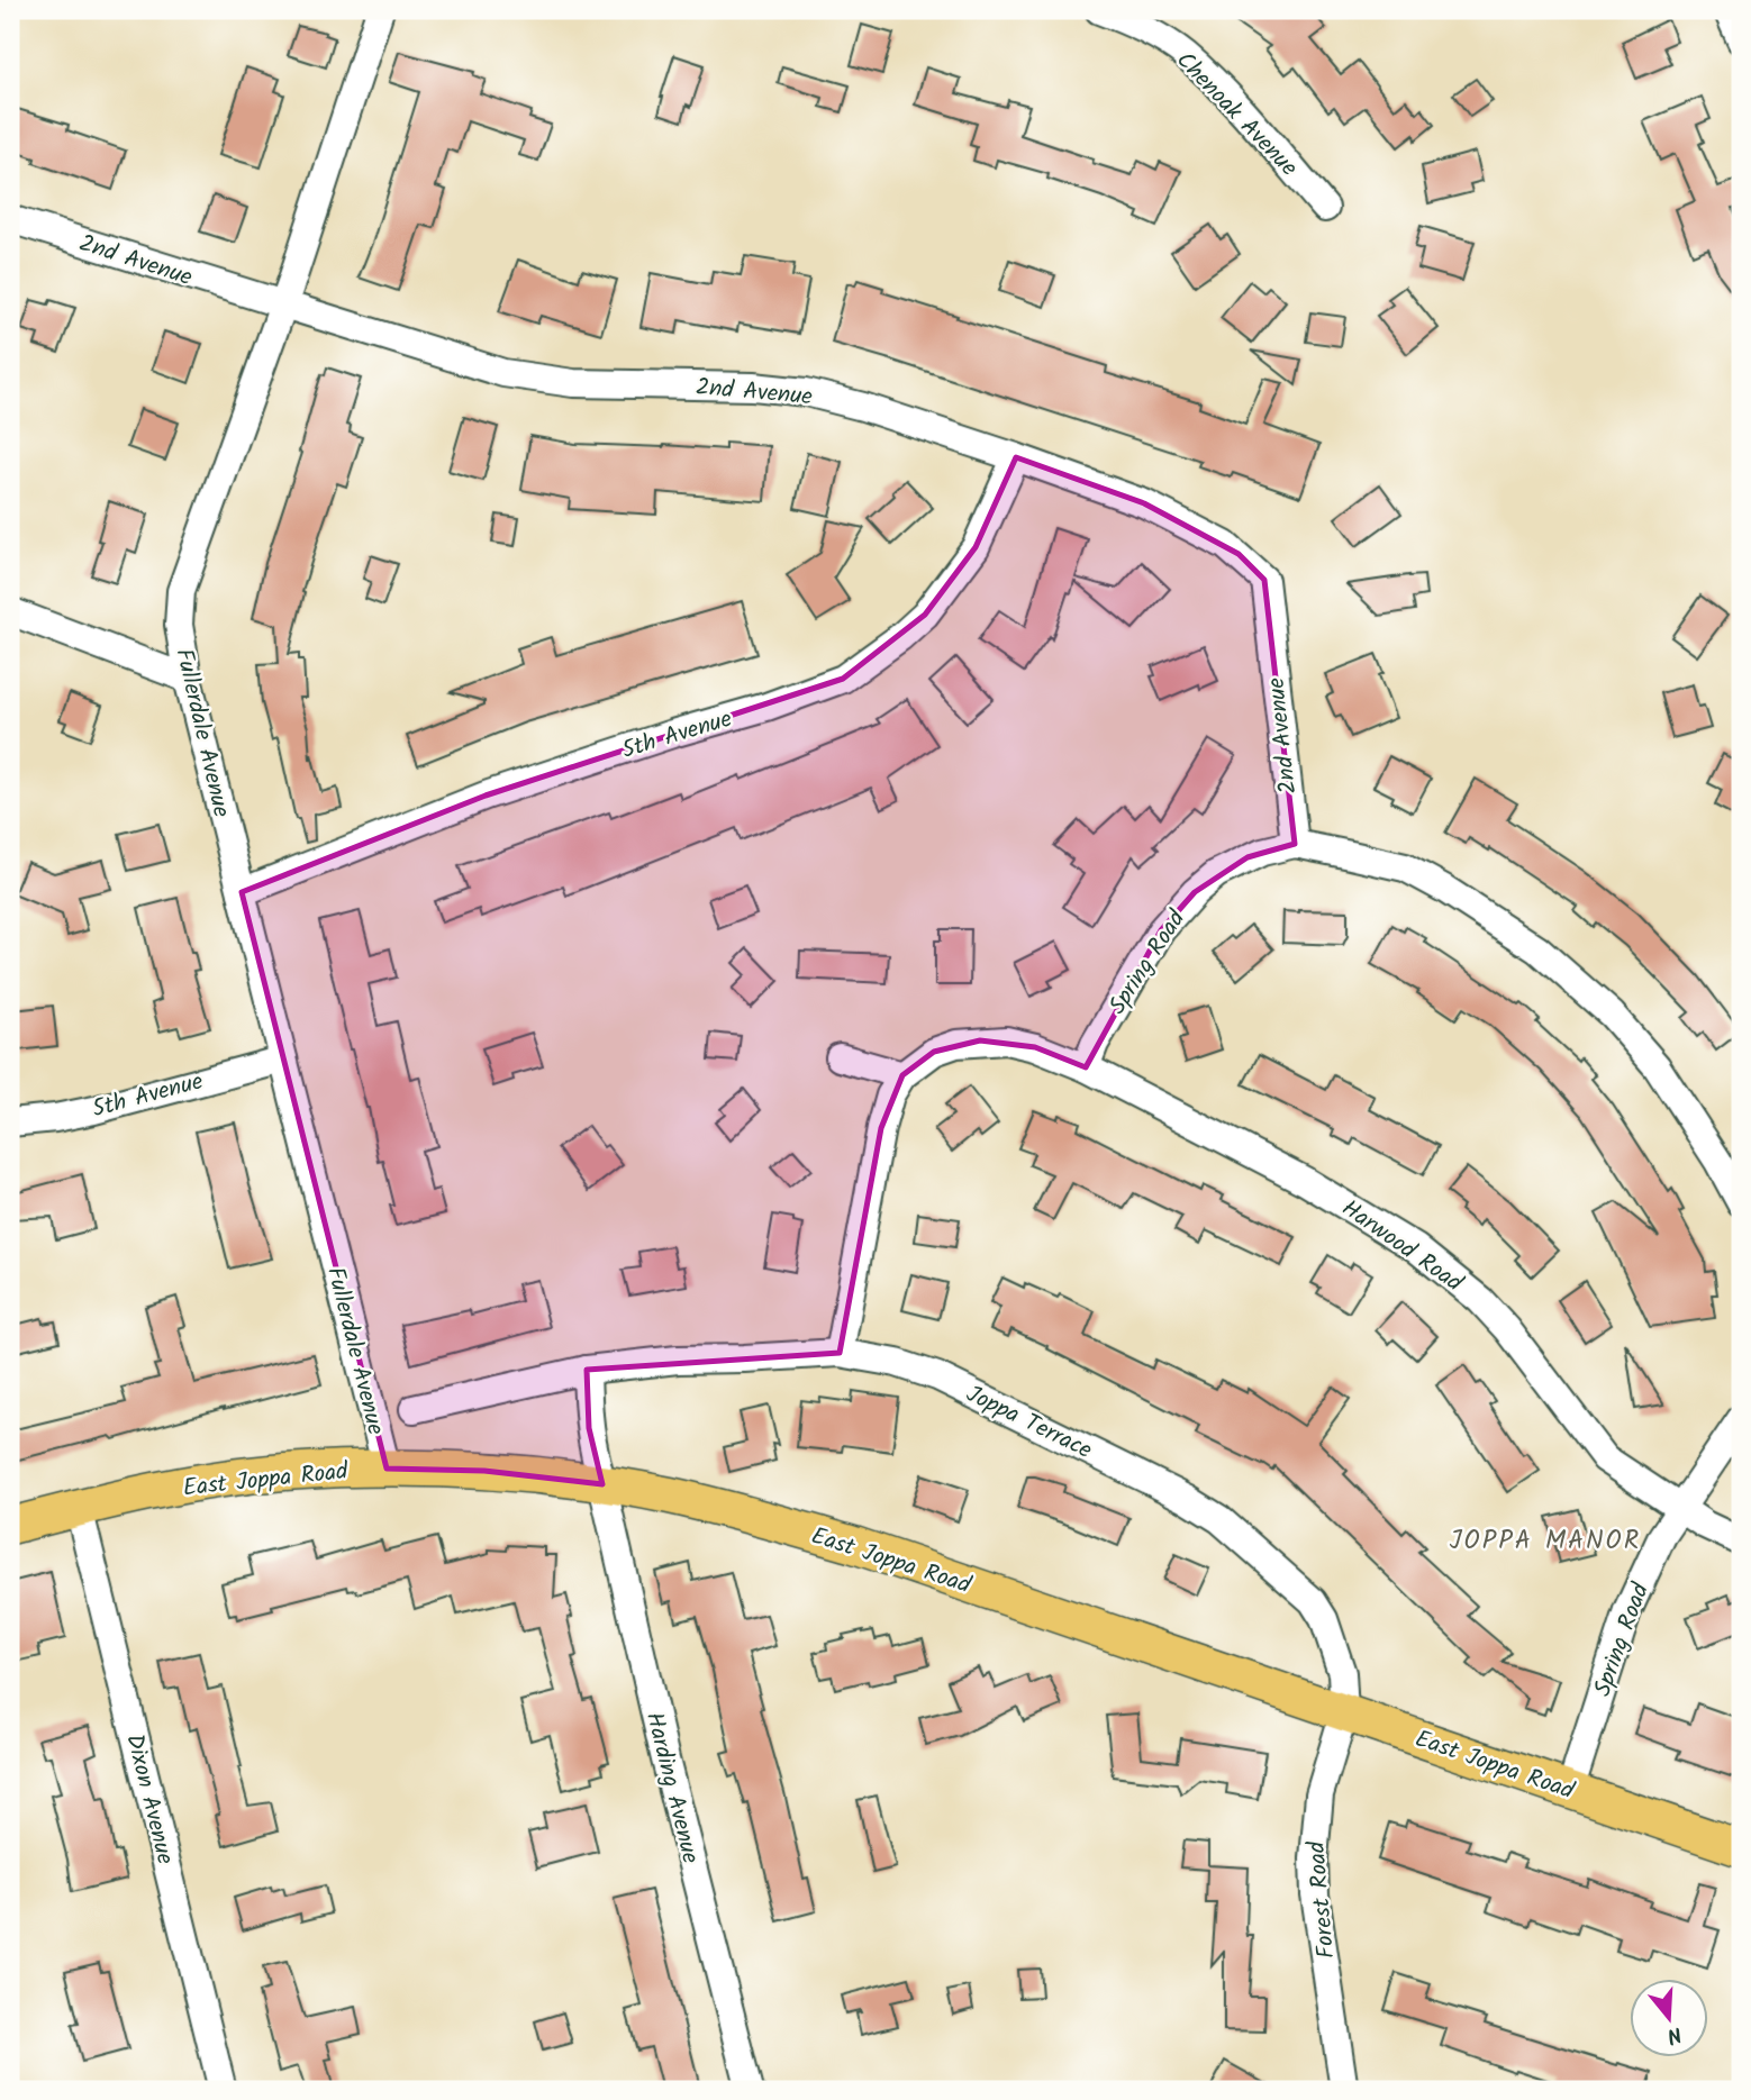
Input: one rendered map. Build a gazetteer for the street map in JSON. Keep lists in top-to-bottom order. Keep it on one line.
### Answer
{"streets":{"main road":["East Joppa Road"],"street":["Chenoak Avenue","2nd Avenue","Fullerdale Avenue","5th Avenue","Spring Road","Harwood Road","Joppa Terrace","Harding Avenue","Dixon Avenue","Forest Road"]},"crossings":[["2nd Avenue","Fullerdale Avenue"],["2nd Avenue","5th Avenue"],["2nd Avenue","Spring Road"],["Fullerdale Avenue","5th Avenue"],["Fullerdale Avenue","East Joppa Road"],["Spring Road","Harwood Road"],["Spring Road","East Joppa Road"],["Joppa Terrace","East Joppa Road"],["Joppa Terrace","Forest Road"],["East Joppa Road","Harding Avenue"],["East Joppa Road","Dixon Avenue"],["East Joppa Road","Forest Road"]],"districts":["JOPPA MANOR"],"north":"bottom"}
